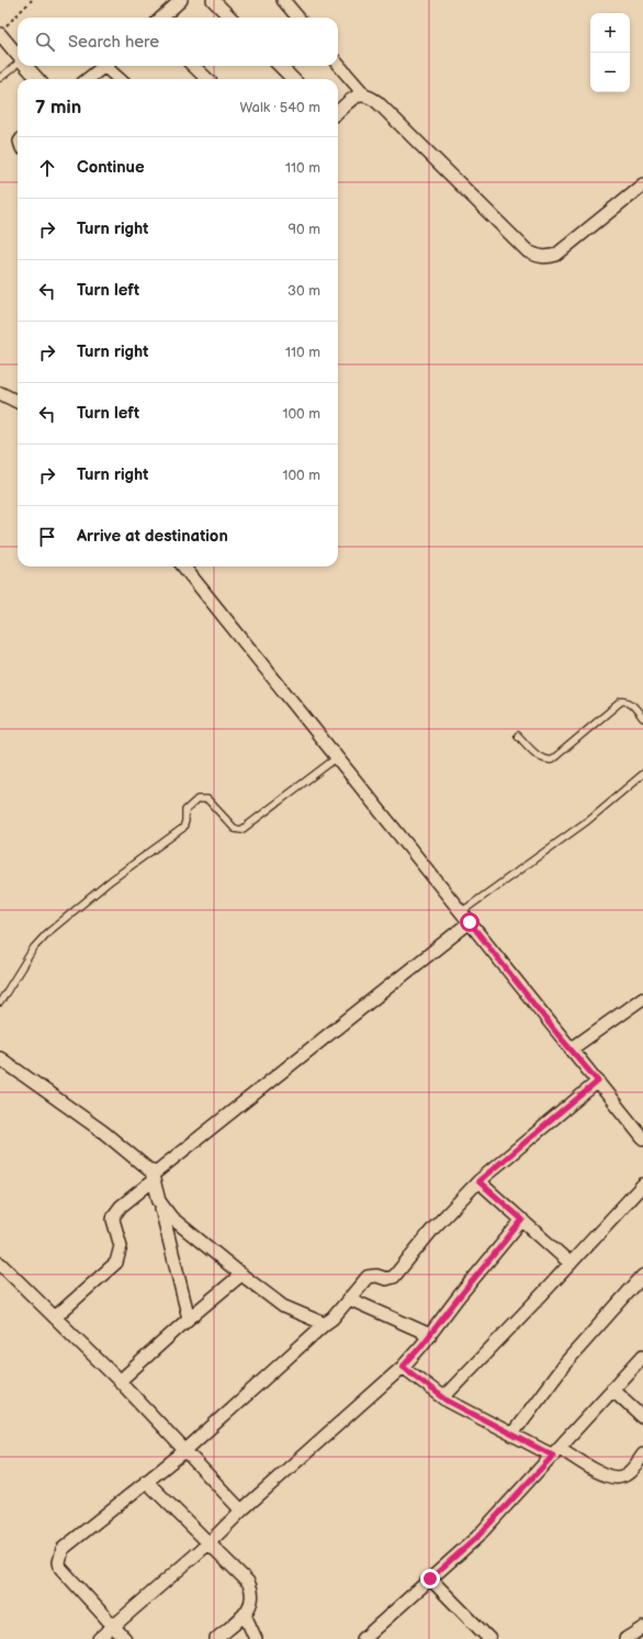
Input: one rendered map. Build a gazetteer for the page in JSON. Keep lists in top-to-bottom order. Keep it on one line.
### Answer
{"page":{"map_buttons":["+","−"],"search":"Search here","heading":["7 min","Walk · 540 m"],"list":[["Continue","110 m"],["Turn right","90 m"],["Turn left","30 m"],["Turn right","110 m"],["Turn left","100 m"],["Turn right","100 m"],"Arrive at destination"]}}
